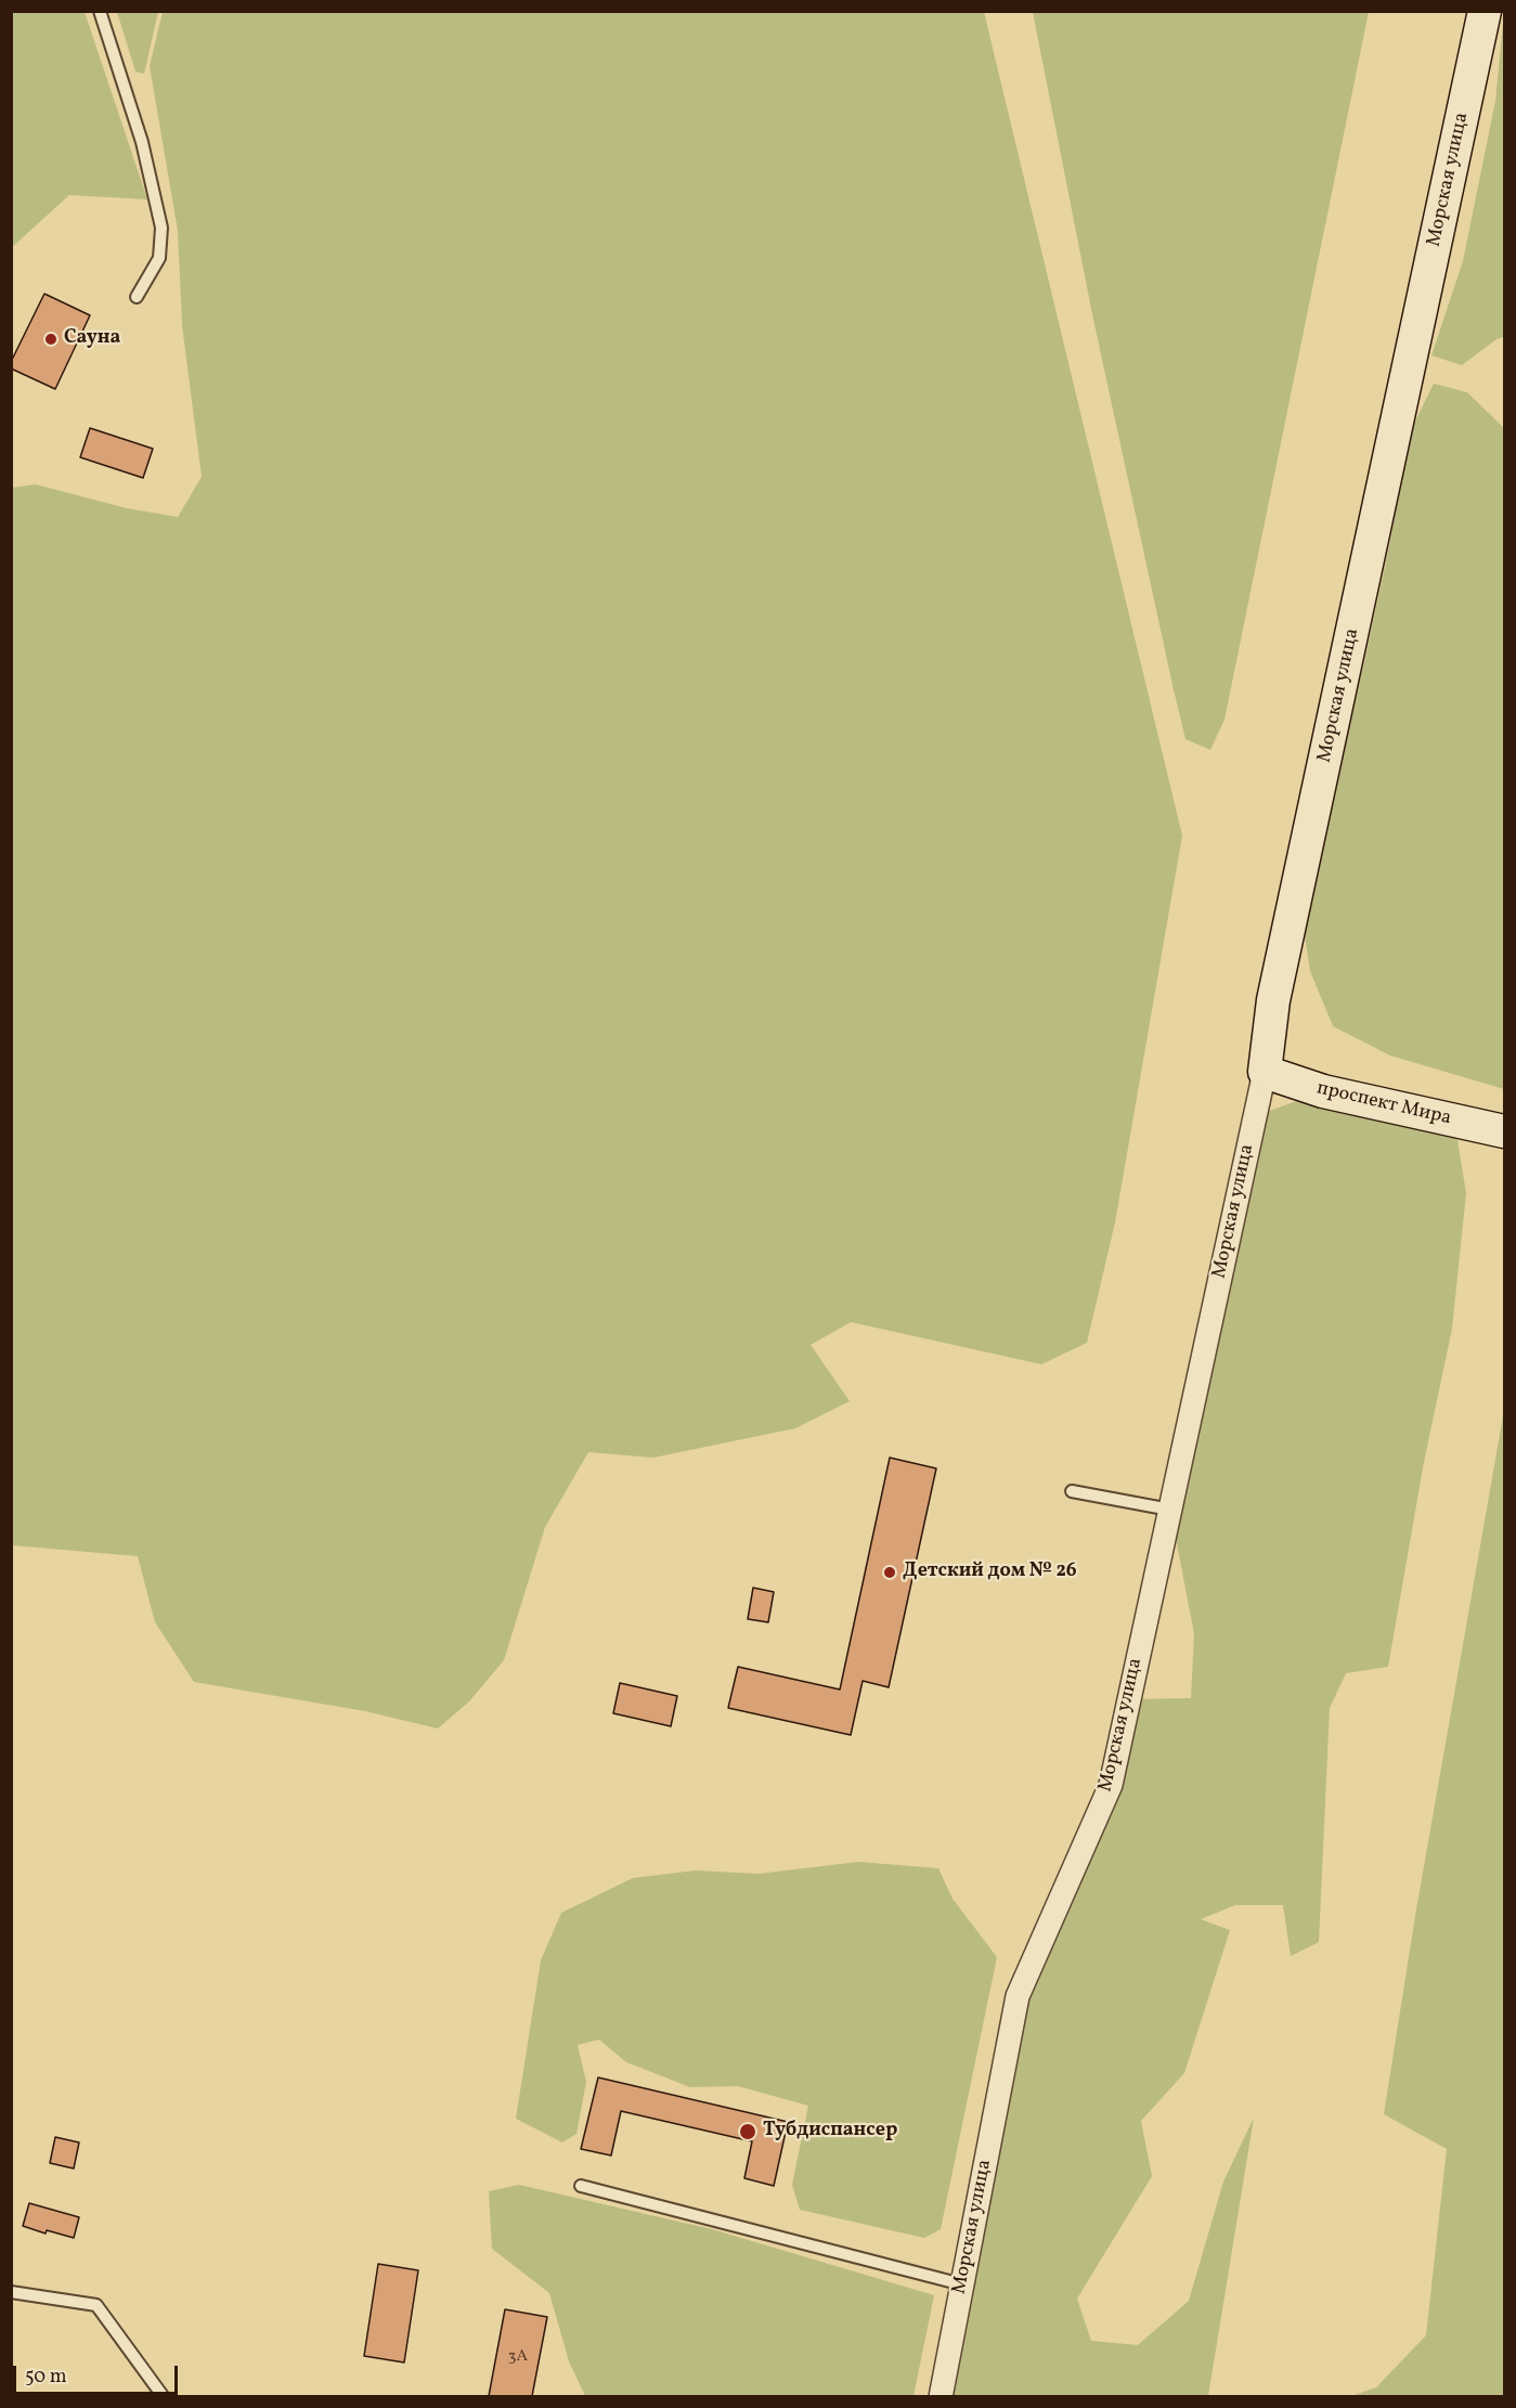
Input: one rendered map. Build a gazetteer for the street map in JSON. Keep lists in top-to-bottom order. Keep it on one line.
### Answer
{"streets":{"main road":["Морская улица","проспект Мира"]},"crossings":[["Морская улица","проспект Мира"]],"places":["Сауна","Детский дом № 26","Тубдиспансер"],"house_numbers":["3А"],"scale_bar":"50 m"}
